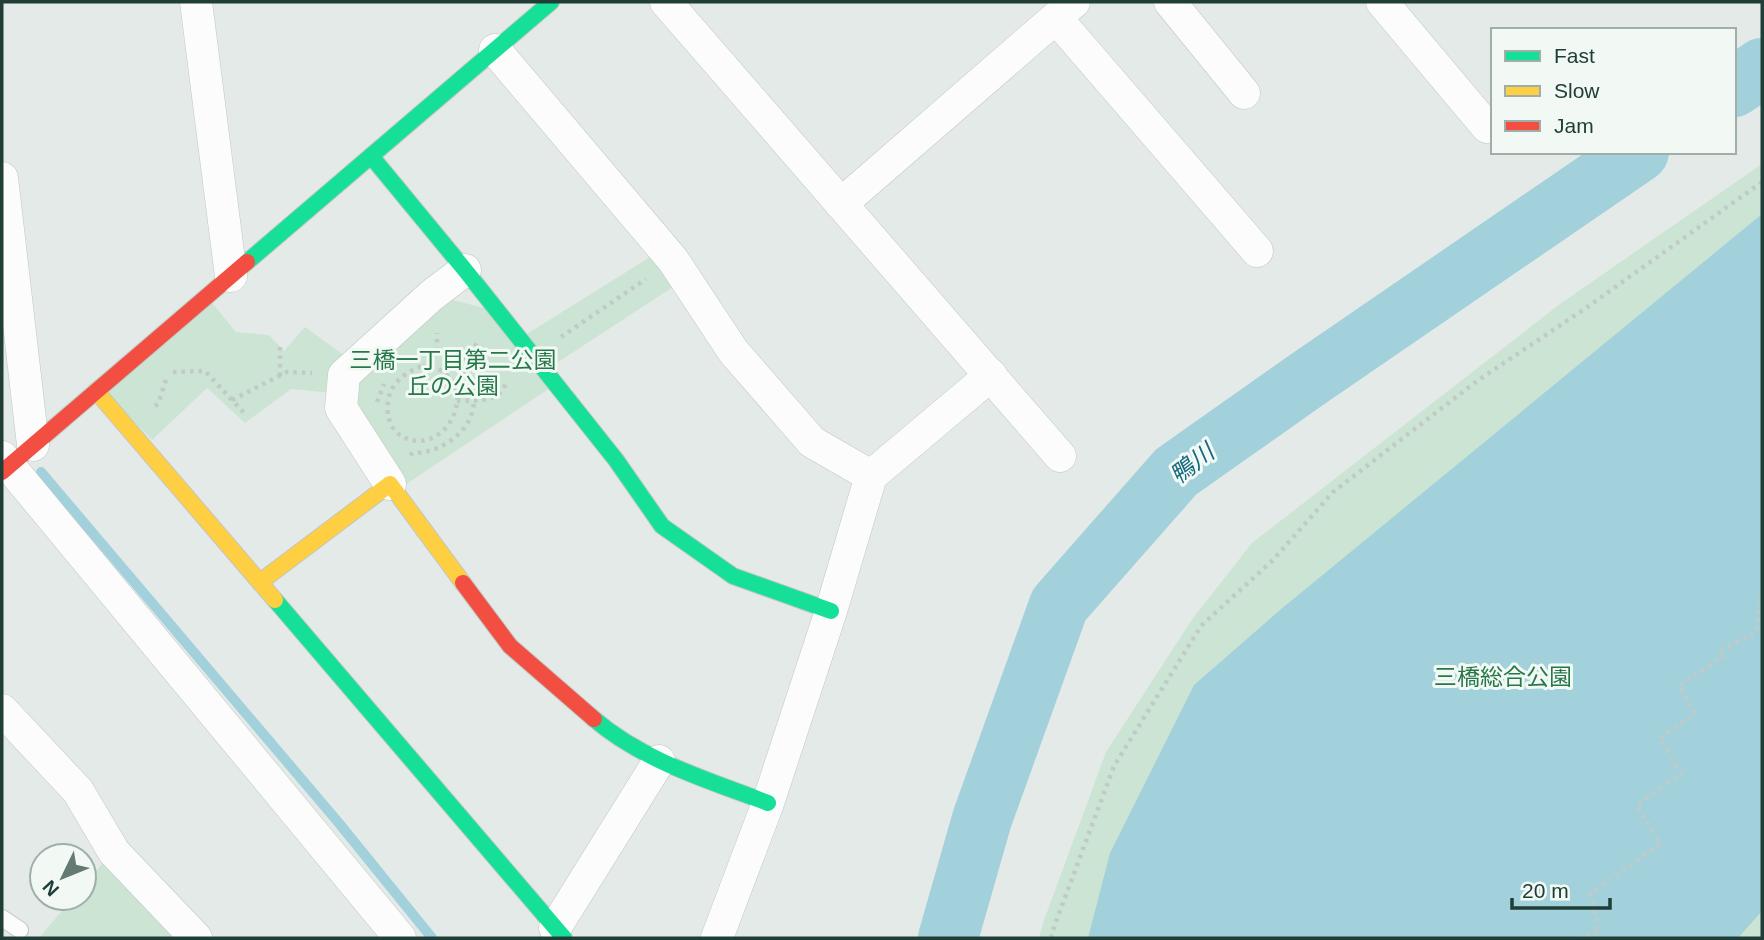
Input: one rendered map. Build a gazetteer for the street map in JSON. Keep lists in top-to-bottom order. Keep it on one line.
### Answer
{"water":["鴨川"],"parks":["三橋一丁目第二公園 丘の公園","三橋総合公園"],"legend":["Fast","Slow","Jam"],"scale_bar":"20 m","north":"bottom left"}
